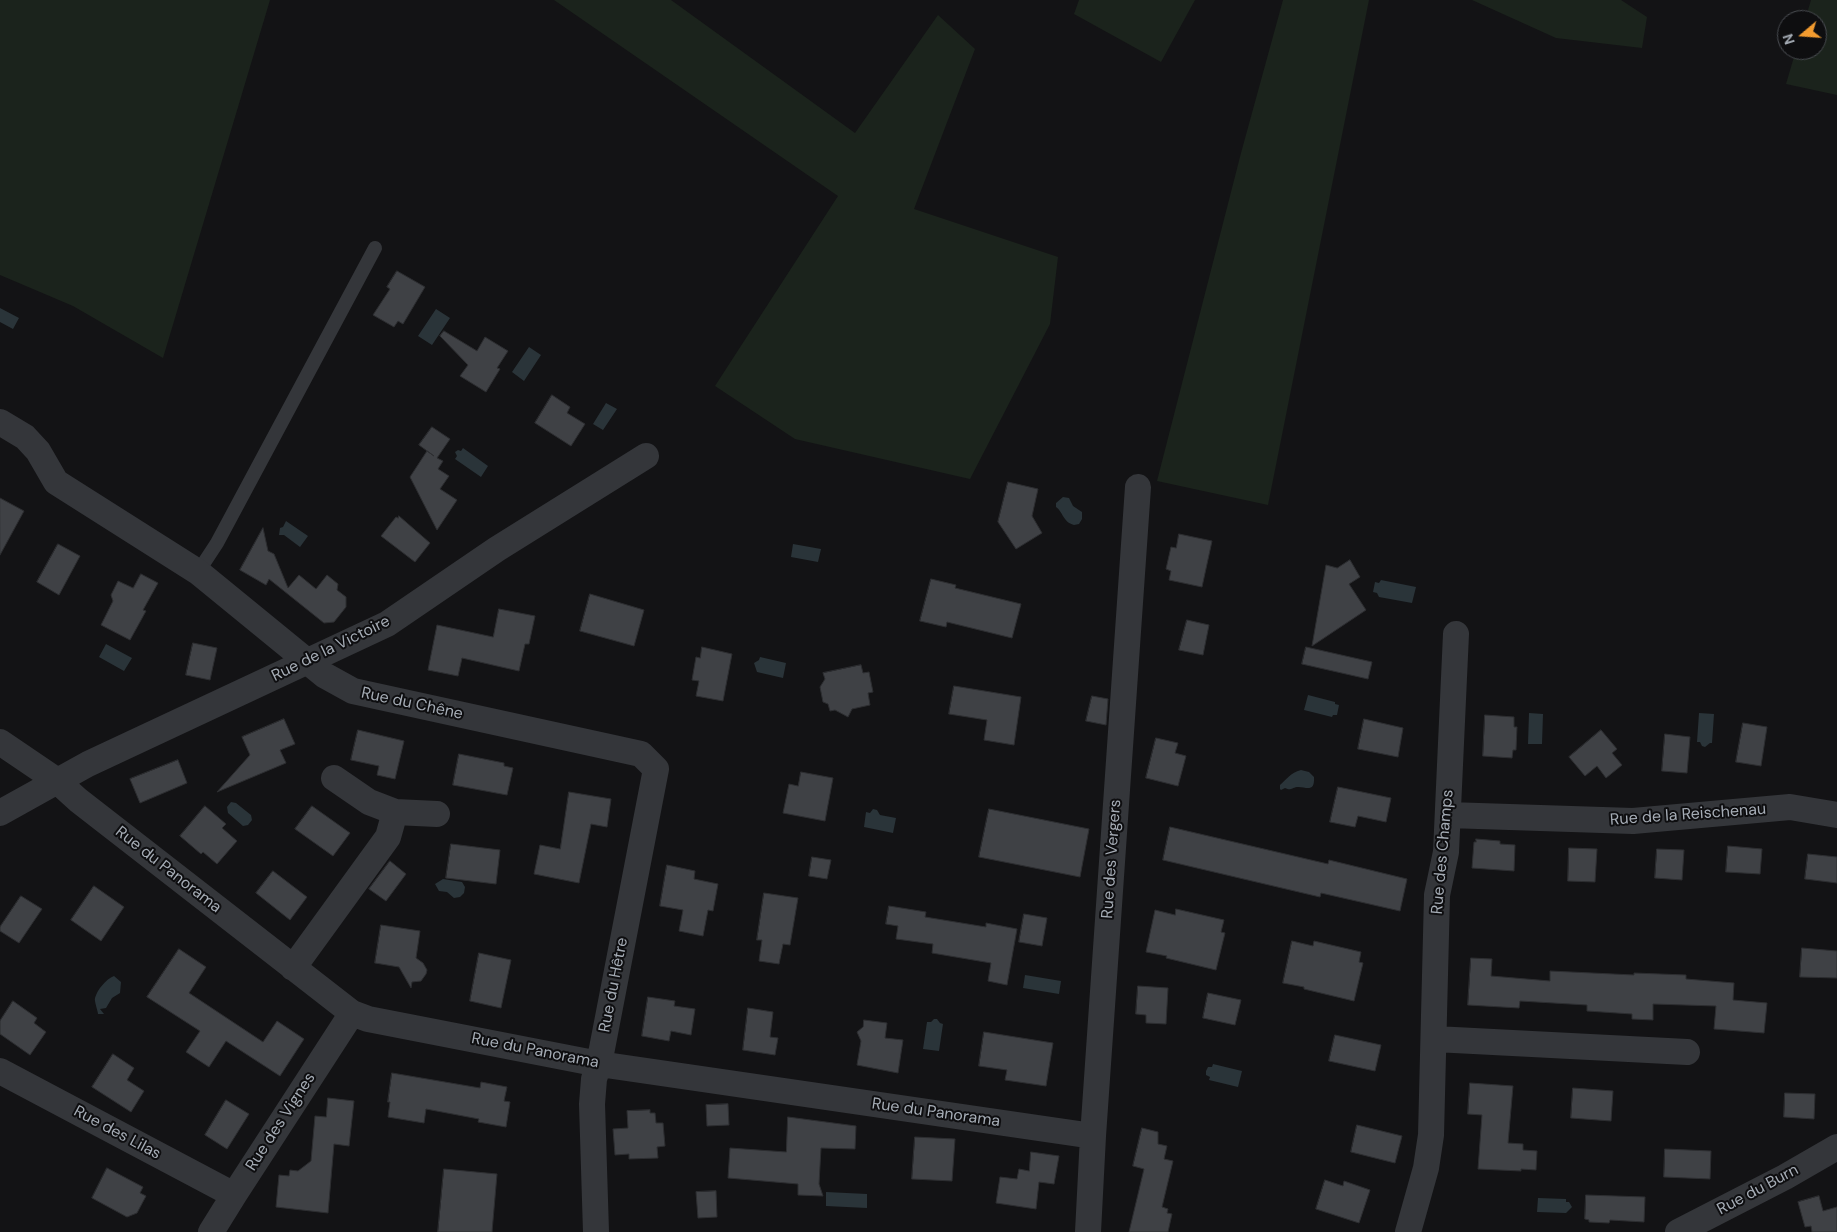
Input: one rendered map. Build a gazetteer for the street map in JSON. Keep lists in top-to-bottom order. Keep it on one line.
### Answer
{"streets":{"street":["Rue de la Victoire","Rue du Chêne","Rue de la Reischenau","Rue des Champs","Rue des Vergers","Rue du Panorama","Rue du Hêtre","Rue des Vignes","Rue des Lilas","Rue du Burn"]},"crossings":[["Rue de la Victoire","Rue du Chêne"],["Rue de la Victoire","Rue du Panorama"],["Rue du Chêne","Rue du Hêtre"],["Rue de la Reischenau","Rue des Champs"],["Rue des Vergers","Rue du Panorama"],["Rue du Panorama","Rue du Hêtre"],["Rue du Panorama","Rue des Vignes"],["Rue des Vignes","Rue des Lilas"]],"north":"left"}
